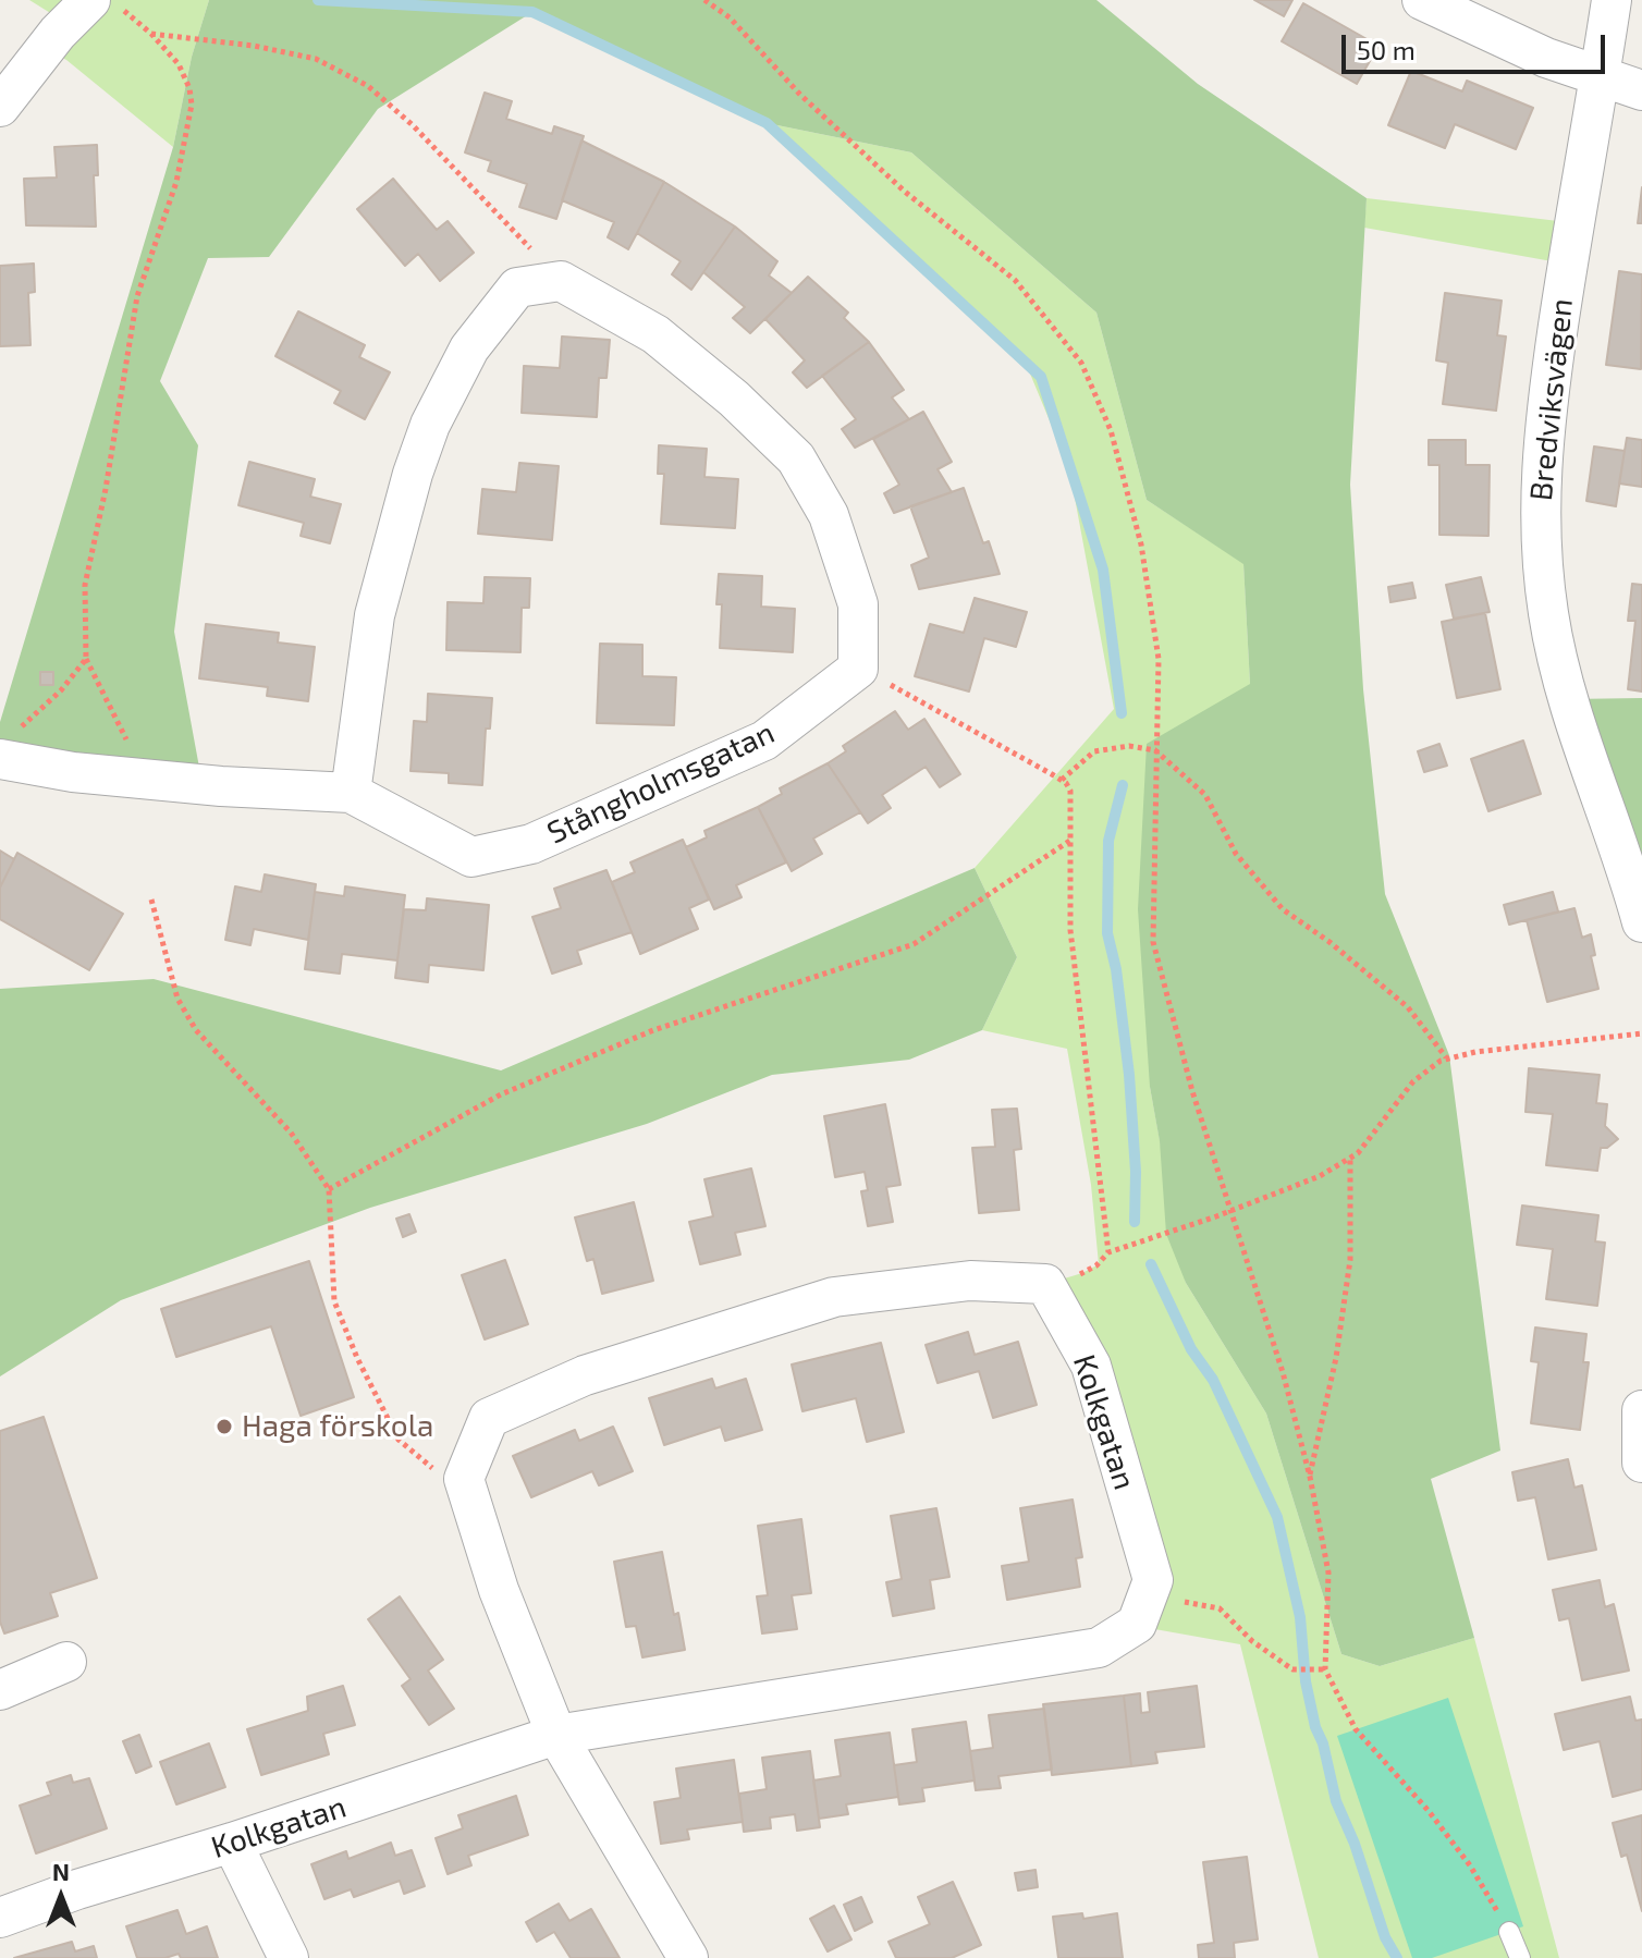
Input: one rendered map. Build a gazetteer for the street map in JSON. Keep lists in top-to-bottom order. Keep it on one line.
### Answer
{"streets":{"street":["Bredviksvägen","Stångholmsgatan","Kolkgatan"]},"places":["Haga förskola"],"scale_bar":"50 m","north":"top"}
